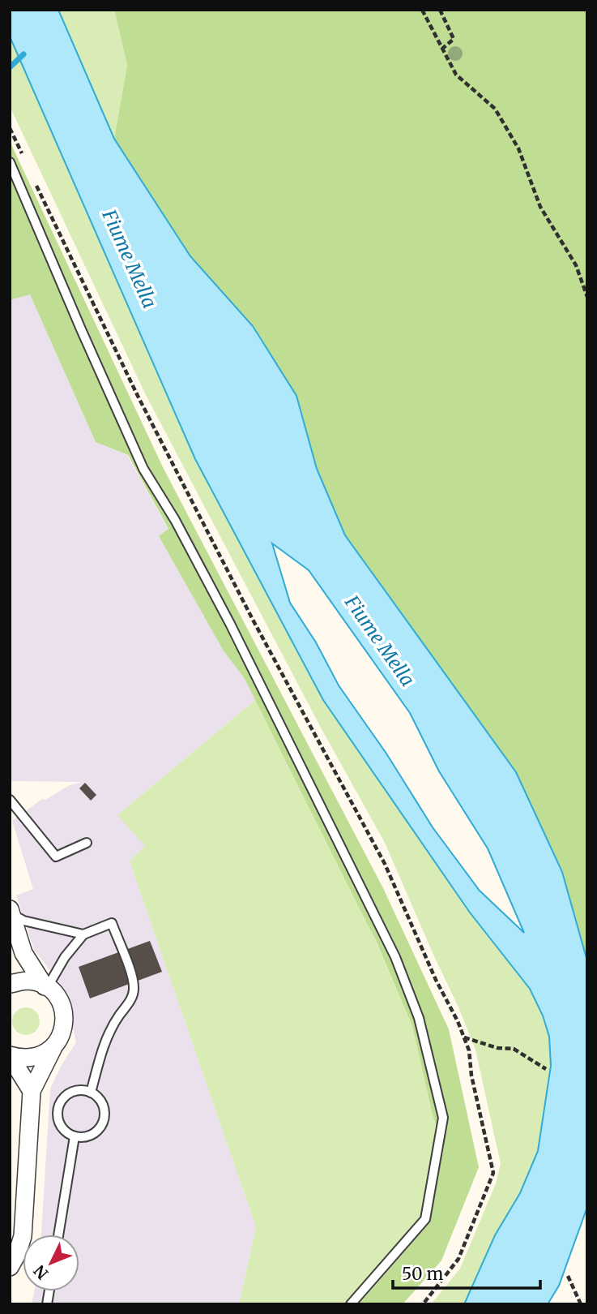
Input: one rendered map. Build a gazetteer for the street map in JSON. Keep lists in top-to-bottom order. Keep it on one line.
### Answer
{"water":["Fiume Mella"],"scale_bar":"50 m","north":"bottom left"}
